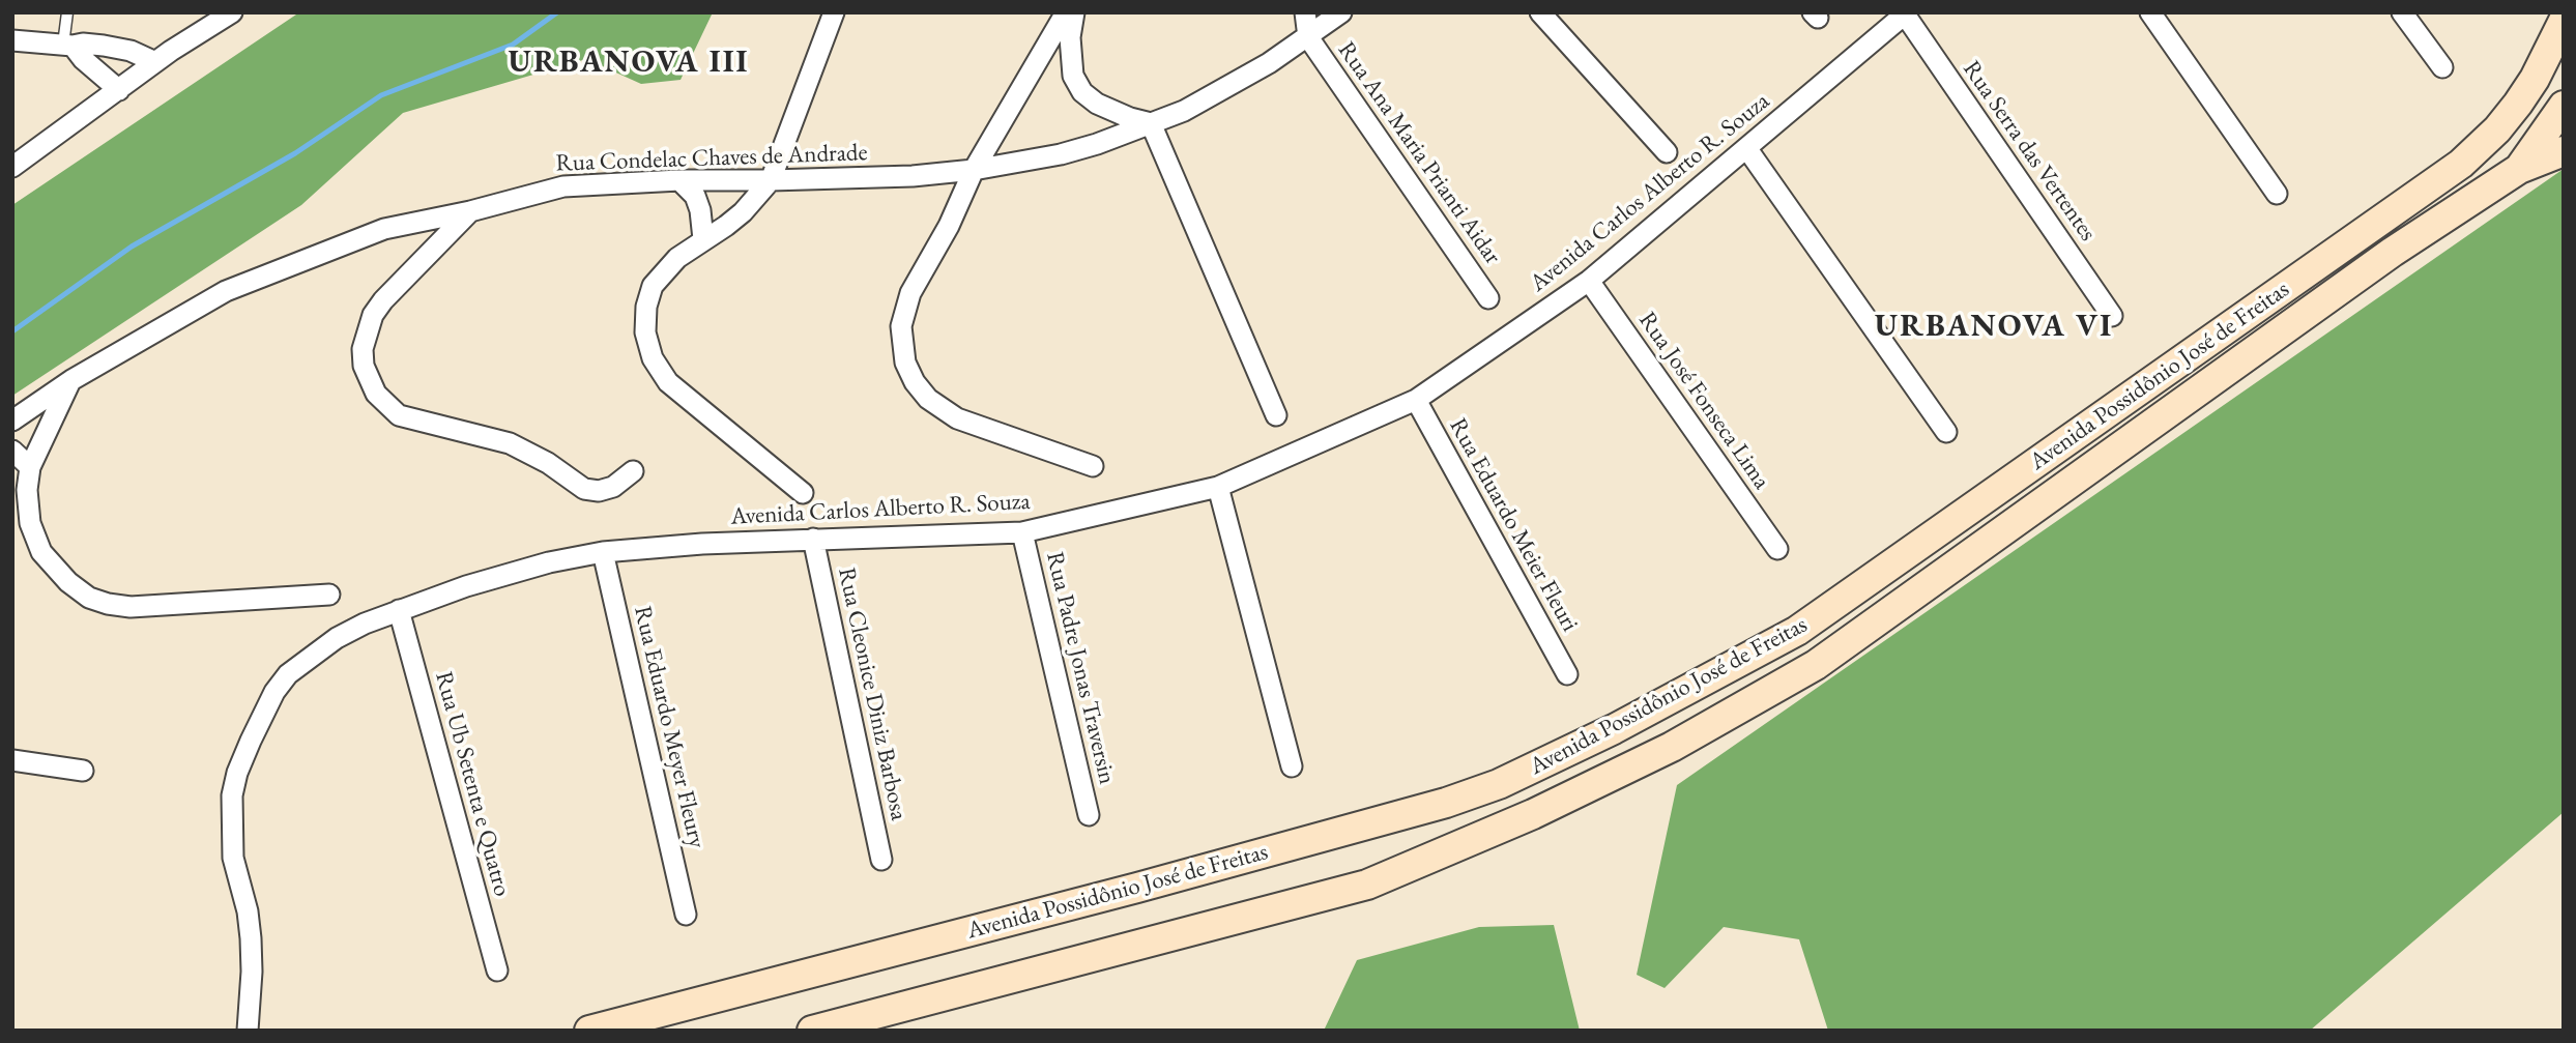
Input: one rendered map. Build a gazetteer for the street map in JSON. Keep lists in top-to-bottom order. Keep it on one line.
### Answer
{"streets":{"street":["Rua Serra das Vertentes","Rua Ana Maria Prianti Aidar","Rua Condelac Chaves de Andrade","Avenida Carlos Alberto R. Souza","Avenida Possidônio José de Freitas","Rua José Fonseca Lima","Rua Eduardo Meier Fleuri","Rua Padre Jonas Traversin","Rua Cleonice Diniz Barbosa","Rua Eduardo Meyer Fleury","Rua Ub Setenta e Quatro"]},"crossings":[["Rua Serra das Vertentes","Avenida Carlos Alberto R. Souza"],["Rua Ana Maria Prianti Aidar","Rua Condelac Chaves de Andrade"],["Avenida Carlos Alberto R. Souza","Rua José Fonseca Lima"],["Avenida Carlos Alberto R. Souza","Rua Eduardo Meier Fleuri"],["Avenida Carlos Alberto R. Souza","Rua Padre Jonas Traversin"],["Avenida Carlos Alberto R. Souza","Rua Cleonice Diniz Barbosa"],["Avenida Carlos Alberto R. Souza","Rua Eduardo Meyer Fleury"],["Avenida Carlos Alberto R. Souza","Rua Ub Setenta e Quatro"]],"districts":["URBANOVA III","URBANOVA VI"]}
